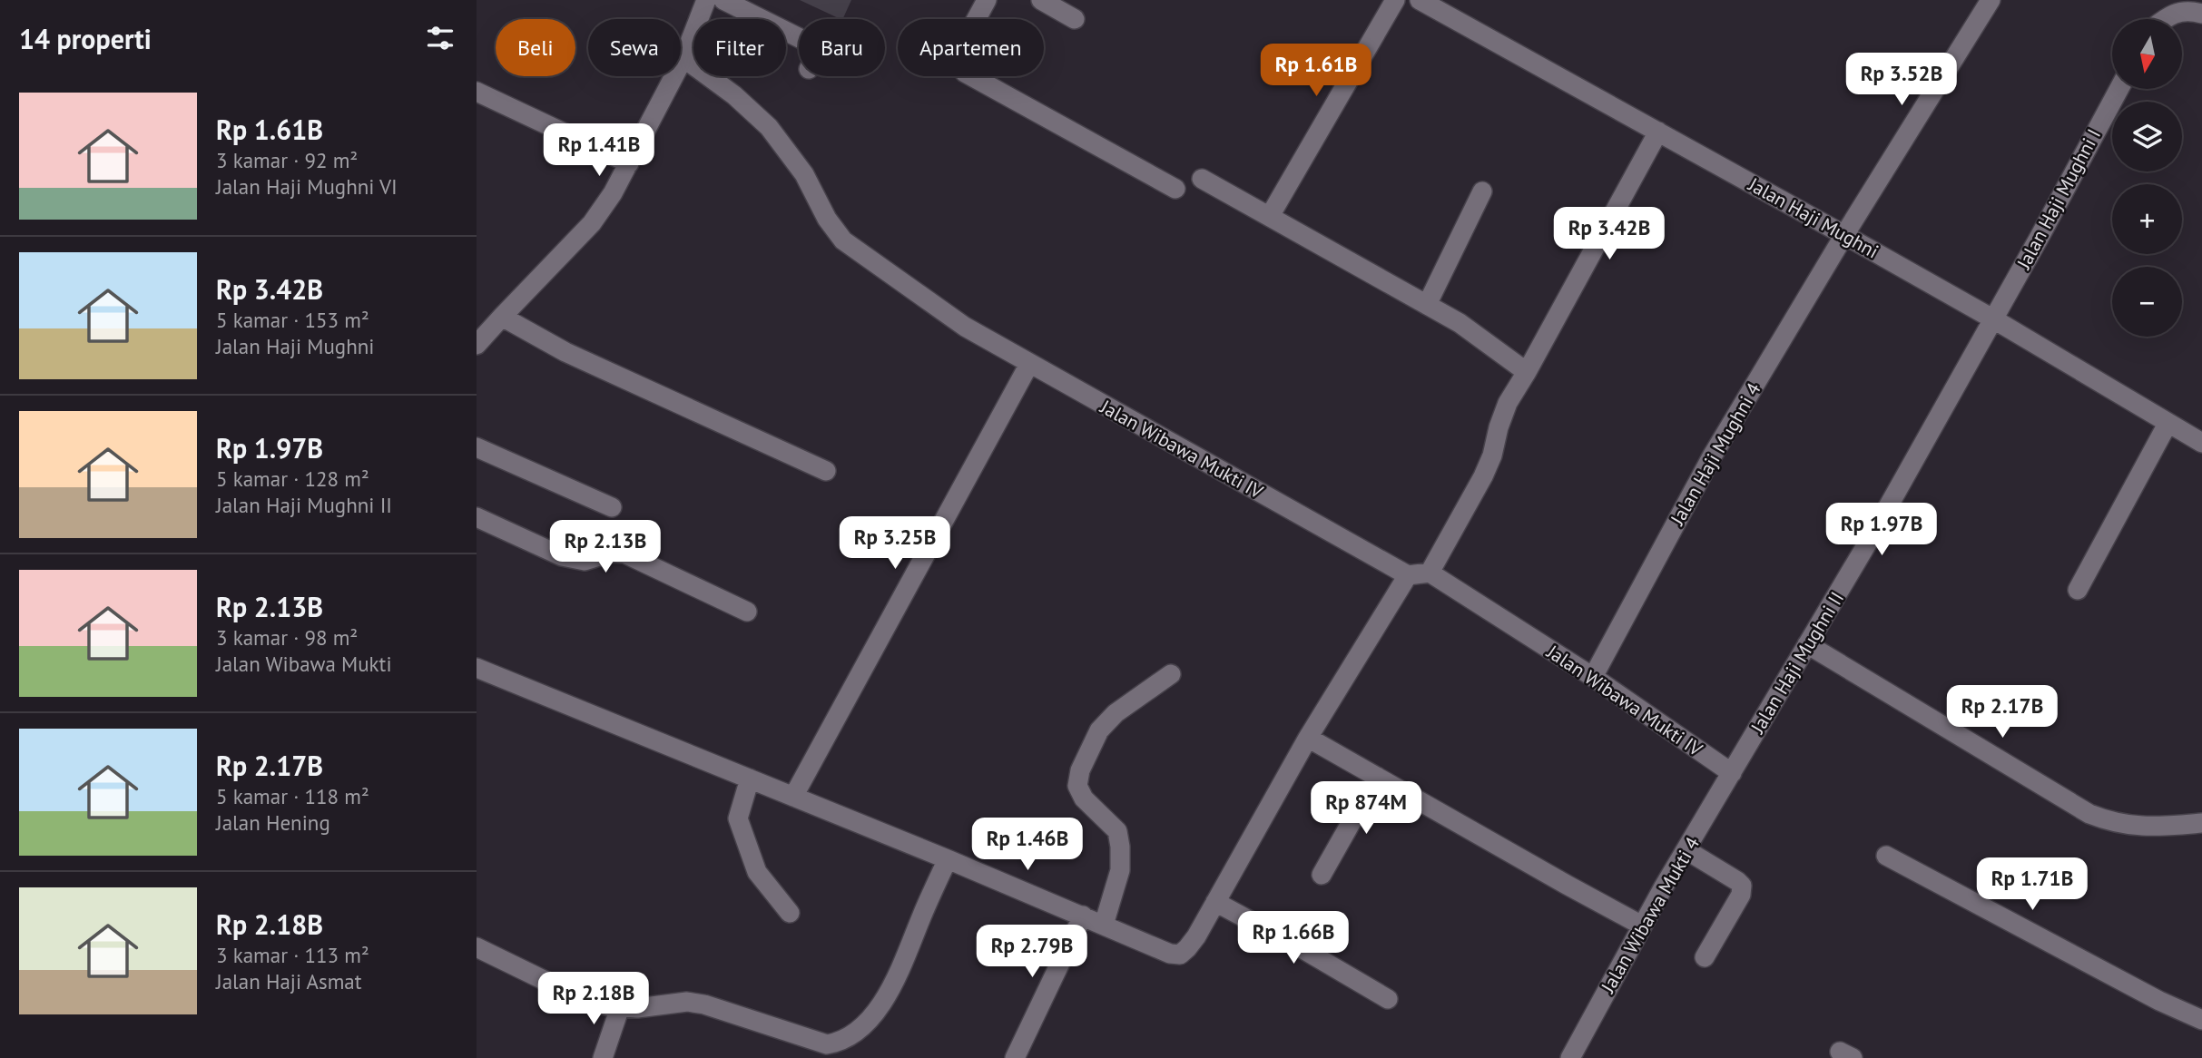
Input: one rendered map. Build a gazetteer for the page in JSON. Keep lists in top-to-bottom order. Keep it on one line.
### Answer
{"streets":{"street":["Jalan Haji Mughni I","Jalan Haji Mughni","Jalan Wibawa Mukti IV","Jalan Haji Mughni 4","Jalan Haji Mughni II","Jalan Wibawa Mukti 4"]},"crossings":[["Jalan Haji Mughni I","Jalan Haji Mughni"],["Jalan Haji Mughni I","Jalan Haji Mughni II"],["Jalan Haji Mughni","Jalan Haji Mughni 4"],["Jalan Haji Mughni","Jalan Haji Mughni II"],["Jalan Wibawa Mukti IV","Jalan Haji Mughni 4"],["Jalan Wibawa Mukti IV","Jalan Haji Mughni II"],["Jalan Wibawa Mukti IV","Jalan Wibawa Mukti 4"],["Jalan Haji Mughni II","Jalan Wibawa Mukti 4"]],"north":"bottom","page":{"heading":"14 properti","map_buttons":["+","−"],"chip":["Beli","Sewa","Filter","Baru","Apartemen"],"price":["Rp 1.61B","Rp 3.52B","Rp 1.41B","Rp 3.42B","Rp 1.97B","Rp 3.25B","Rp 2.13B","Rp 2.17B","Rp 874M","Rp 1.46B","Rp 1.71B","Rp 1.66B","Rp 2.79B","Rp 2.18B"],"list":[{"name":"Rp 1.61B","note":"3 kamar · 92 m² · Jalan Haji Mughni VI"},{"name":"Rp 3.42B","note":"5 kamar · 153 m² · Jalan Haji Mughni"},{"name":"Rp 1.97B","note":"5 kamar · 128 m² · Jalan Haji Mughni II"},{"name":"Rp 2.13B","note":"3 kamar · 98 m² · Jalan Wibawa Mukti"},{"name":"Rp 2.17B","note":"5 kamar · 118 m² · Jalan Hening"},{"name":"Rp 2.18B","note":"3 kamar · 113 m² · Jalan Haji Asmat"}]}}
